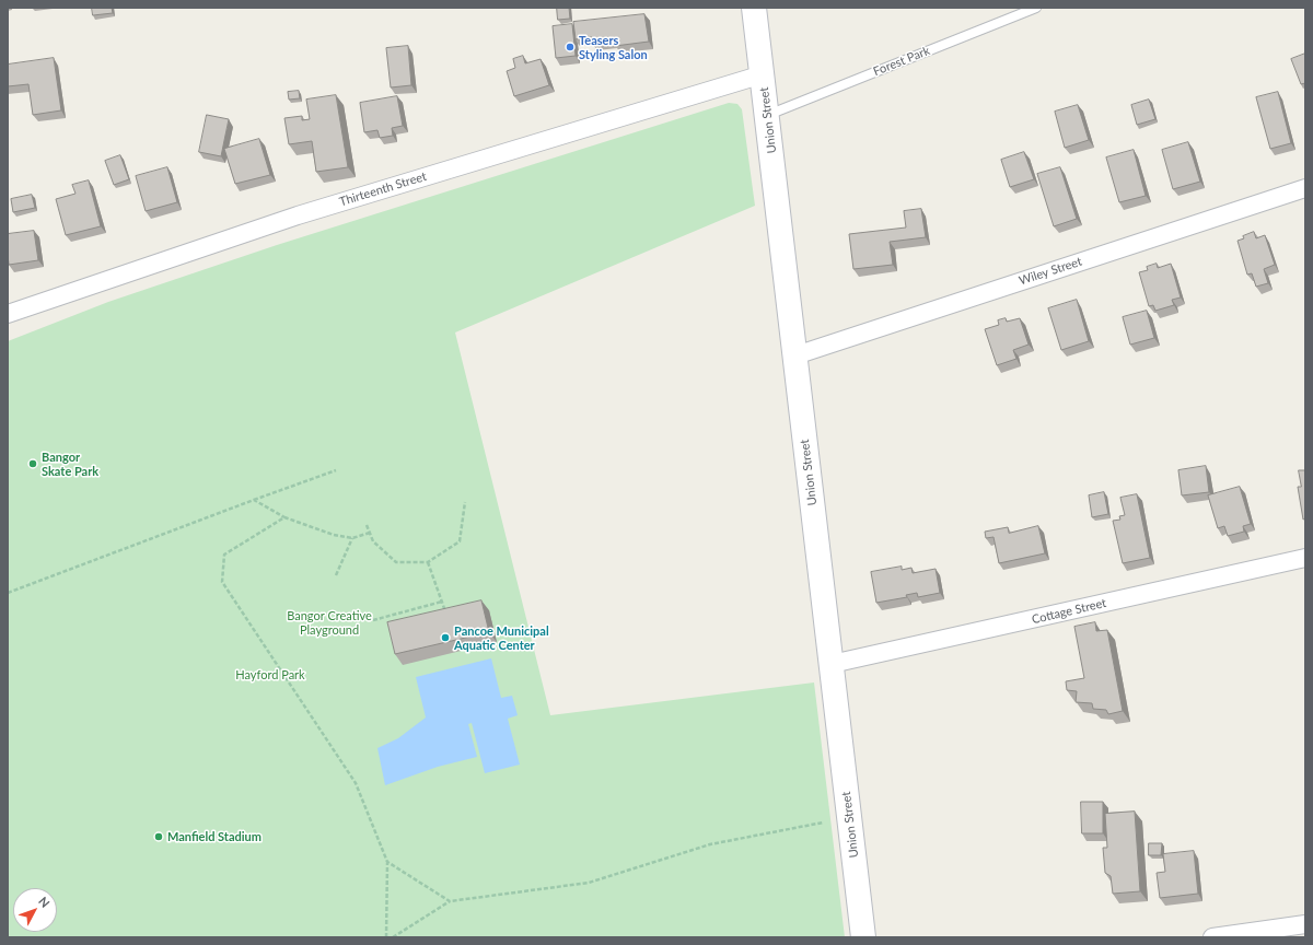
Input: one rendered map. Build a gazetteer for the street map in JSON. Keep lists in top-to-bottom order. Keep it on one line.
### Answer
{"streets":{"main road":["Union Street"],"street":["Thirteenth Street","Wiley Street","Cottage Street"],"lane":["Forest Park"]},"crossings":[["Forest Park","Union Street"],["Union Street","Thirteenth Street"],["Union Street","Wiley Street"],["Union Street","Cottage Street"]],"parks":["Bangor Creative Playground","Hayford Park"],"places":["Teasers Styling Salon","Bangor Skate Park","Pancoe Municipal Aquatic Center","Manfield Stadium"],"north":"top right"}
